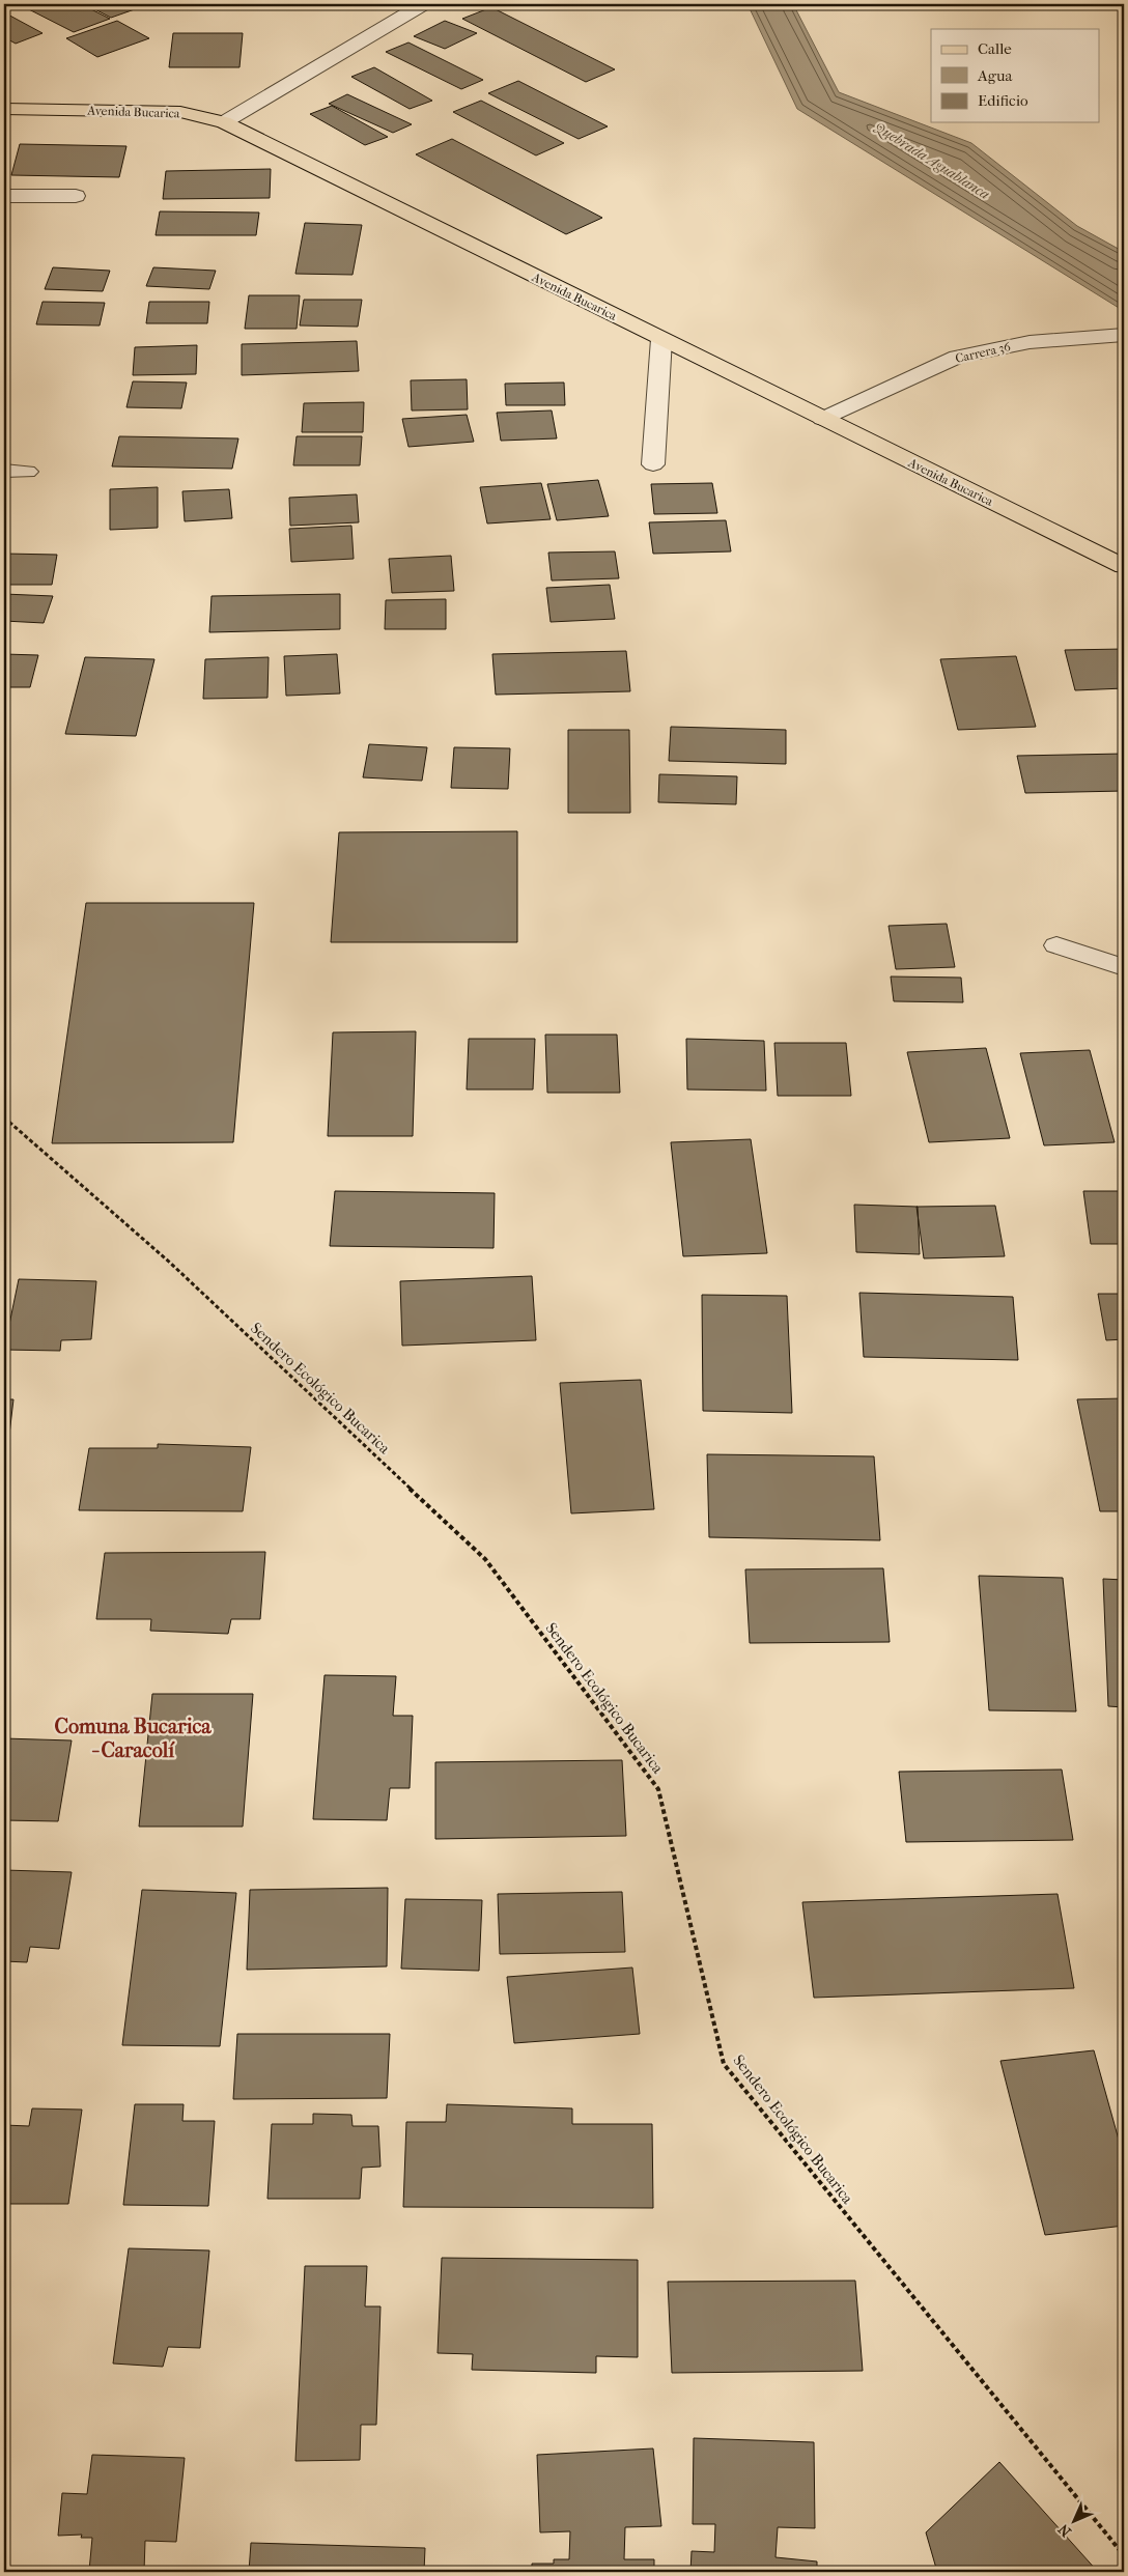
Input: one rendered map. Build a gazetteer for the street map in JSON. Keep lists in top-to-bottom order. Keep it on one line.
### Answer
{"streets":{"main road":["Avenida Bucarica"],"street":["Carrera 36"],"path":["Sendero Ecológico Bucarica"]},"crossings":[["Avenida Bucarica","Carrera 36"]],"districts":["Comuna Bucarica - Caracolí"],"water":["Quebrada Aguablanca"],"legend":["Calle","Agua","Edificio"],"north":"bottom left"}
